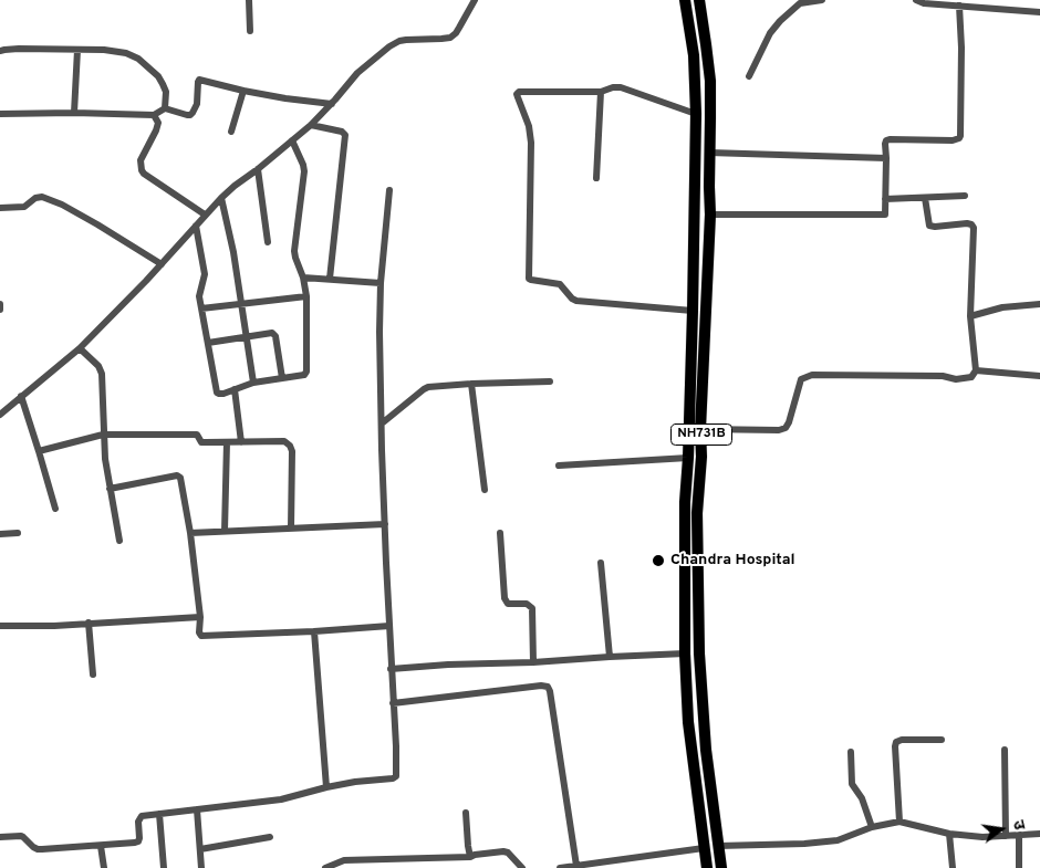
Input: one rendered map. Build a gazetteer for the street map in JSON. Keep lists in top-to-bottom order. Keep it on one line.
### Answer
{"streets":{"highway":["NH731B"]},"places":["Chandra Hospital"],"north":"right"}
